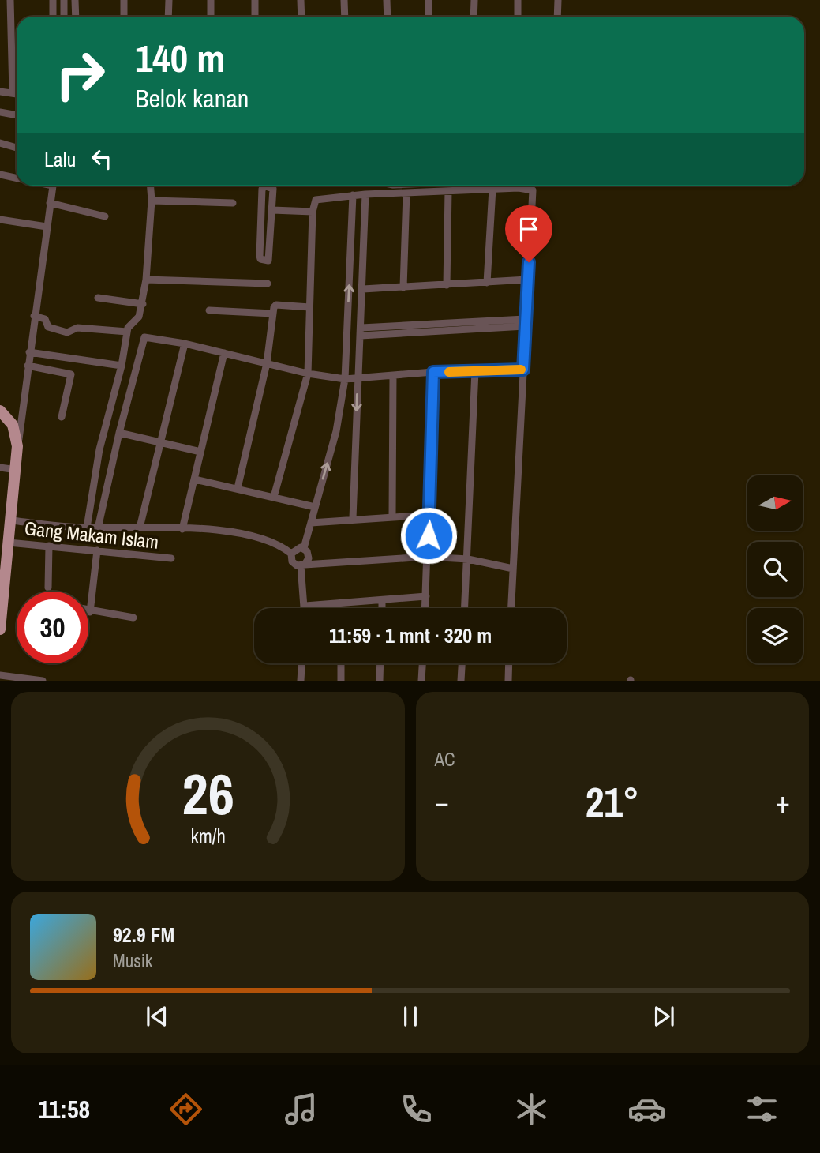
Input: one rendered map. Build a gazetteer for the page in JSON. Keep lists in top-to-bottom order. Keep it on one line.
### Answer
{"streets":{"street":["Gang Makam Islam"]},"north":"right","page":{"turn":["140 m","Belok kanan"],"then":"Lalu","limit":"30","trip":"11:59 · 1 mnt · 320 m","tile":"AC","heat":["−","21°","+"],"song":["92.9 FM","Musik"],"tabs":"11:58","gauge":["26","km/h"]}}
